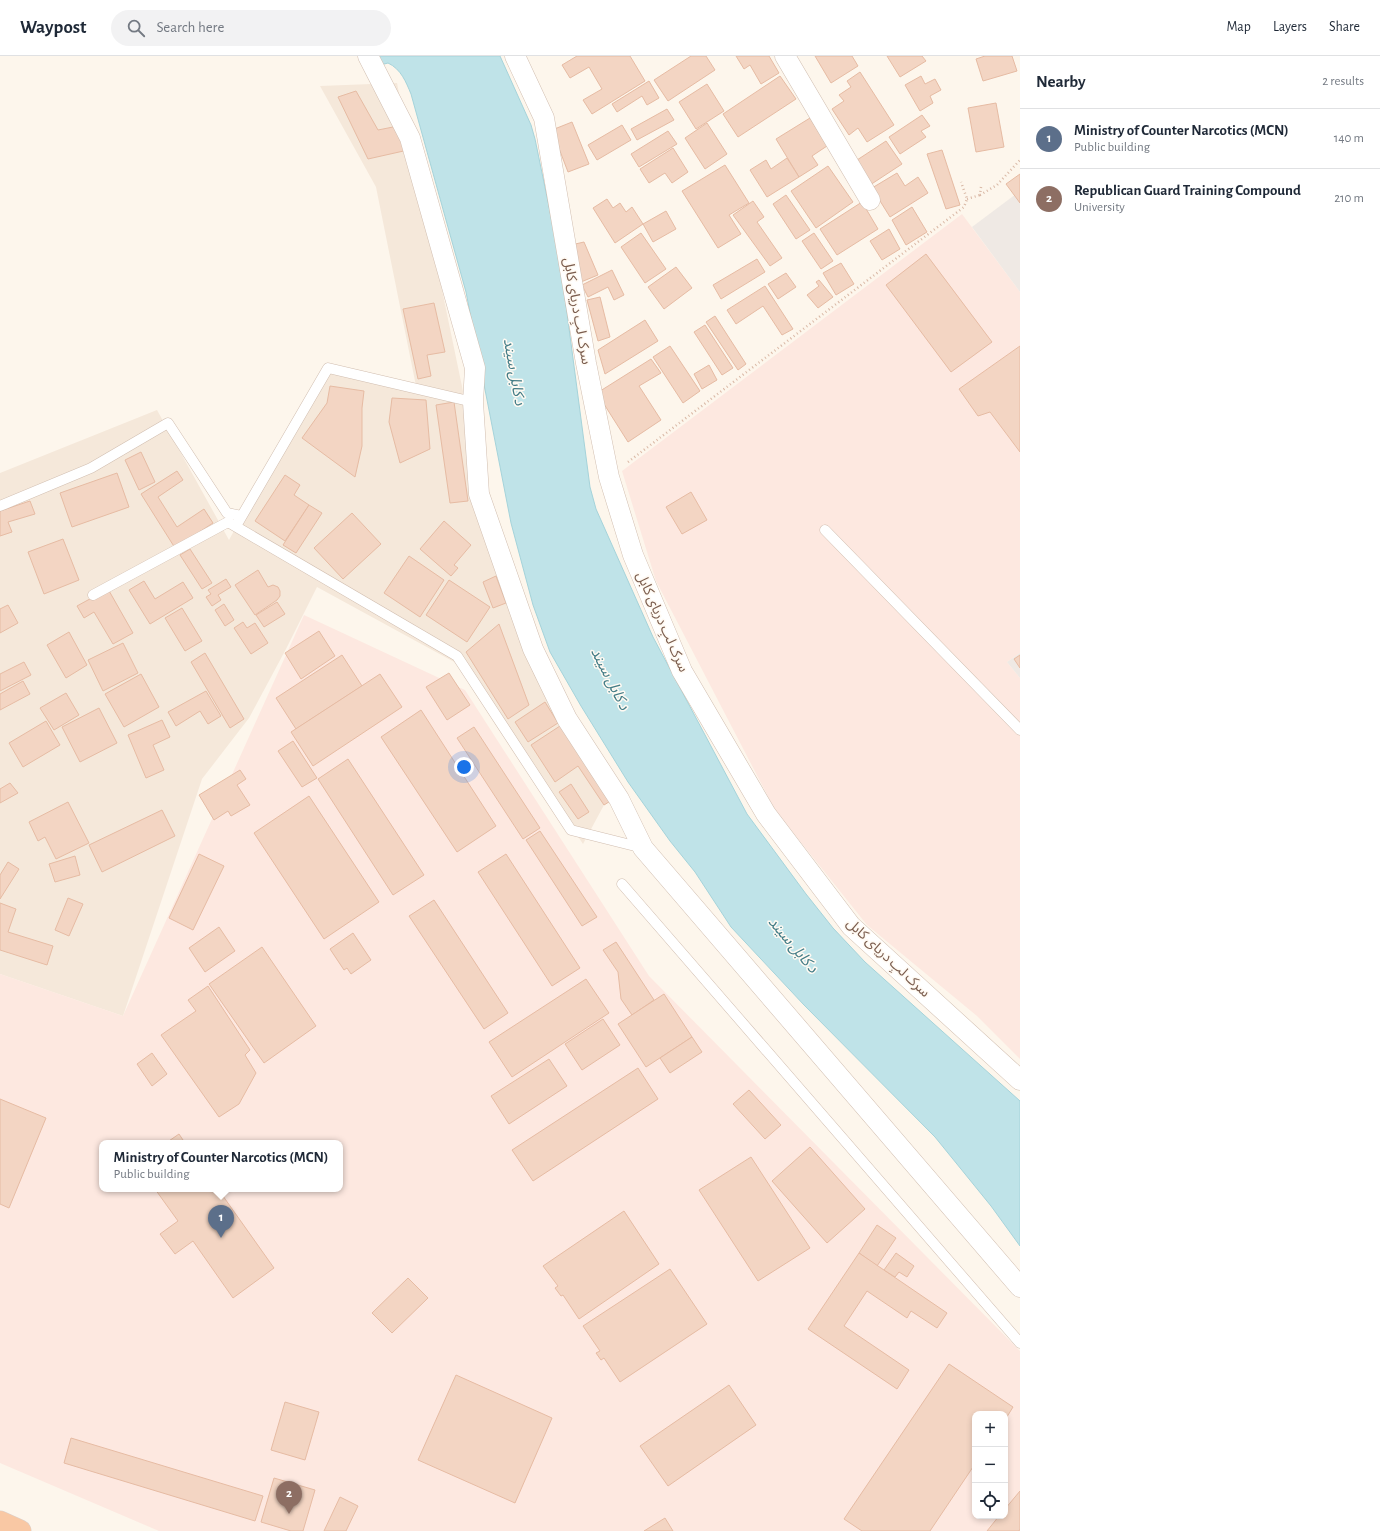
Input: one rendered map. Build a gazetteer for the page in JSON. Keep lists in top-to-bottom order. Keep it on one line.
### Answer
{"streets":{"street":["سرک لبِ دریای کابل"]},"water":["د کابل سيند"],"page":{"header":"Waypost","search":"Search here","nav":["Map","Layers","Share"],"heading":["Nearby","2 results"],"list":[{"mark":"1","name":"Ministry of Counter Narcotics (MCN)","note":"Public building","value":"140 m"},{"mark":"2","name":"Republican Guard Training Compound","note":"University","value":"210 m"}],"popup":["Ministry of Counter Narcotics (MCN)","Public building"],"pins":["1","2"],"map_buttons":["+","−"]}}
